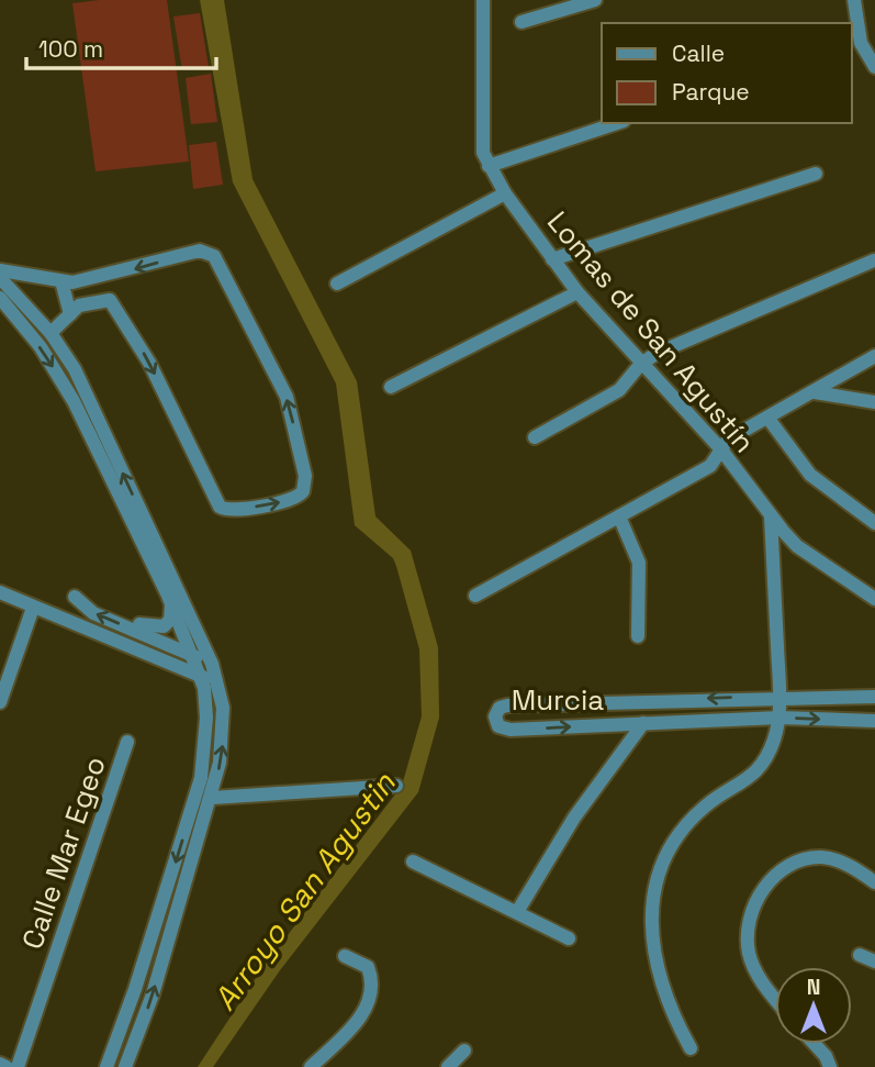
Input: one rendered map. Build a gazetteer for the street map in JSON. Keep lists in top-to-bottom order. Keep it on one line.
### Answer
{"streets":{"street":["Lomas de San Agustín","Murcia","Calle Mar Egeo"]},"water":["Arroyo San Agustin"],"legend":["Calle","Parque"],"scale_bar":"100 m","north":"top"}
